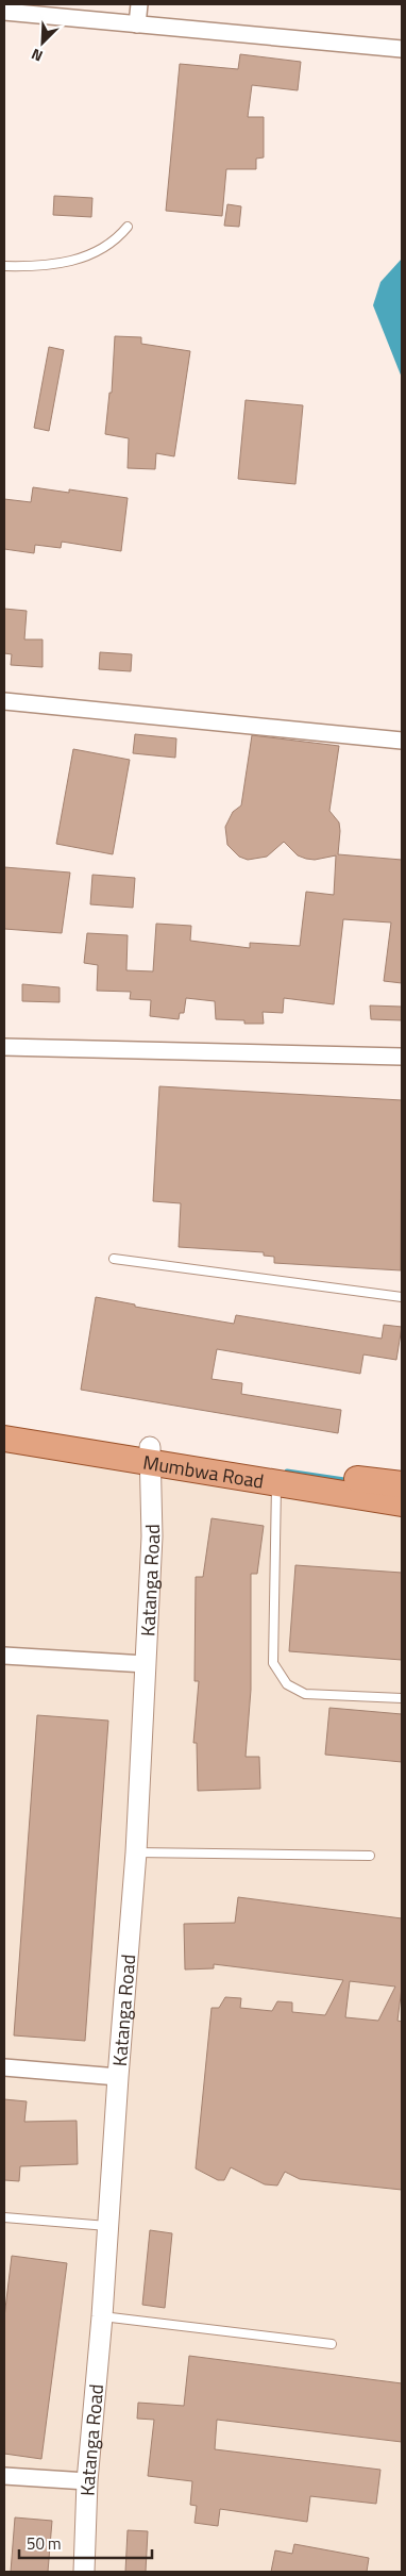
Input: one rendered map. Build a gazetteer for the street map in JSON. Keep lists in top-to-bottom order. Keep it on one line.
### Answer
{"streets":{"main road":["Mumbwa Road"],"street":["Katanga Road"]},"crossings":[["Mumbwa Road","Katanga Road"]],"scale_bar":"50 m","north":"bottom left"}
